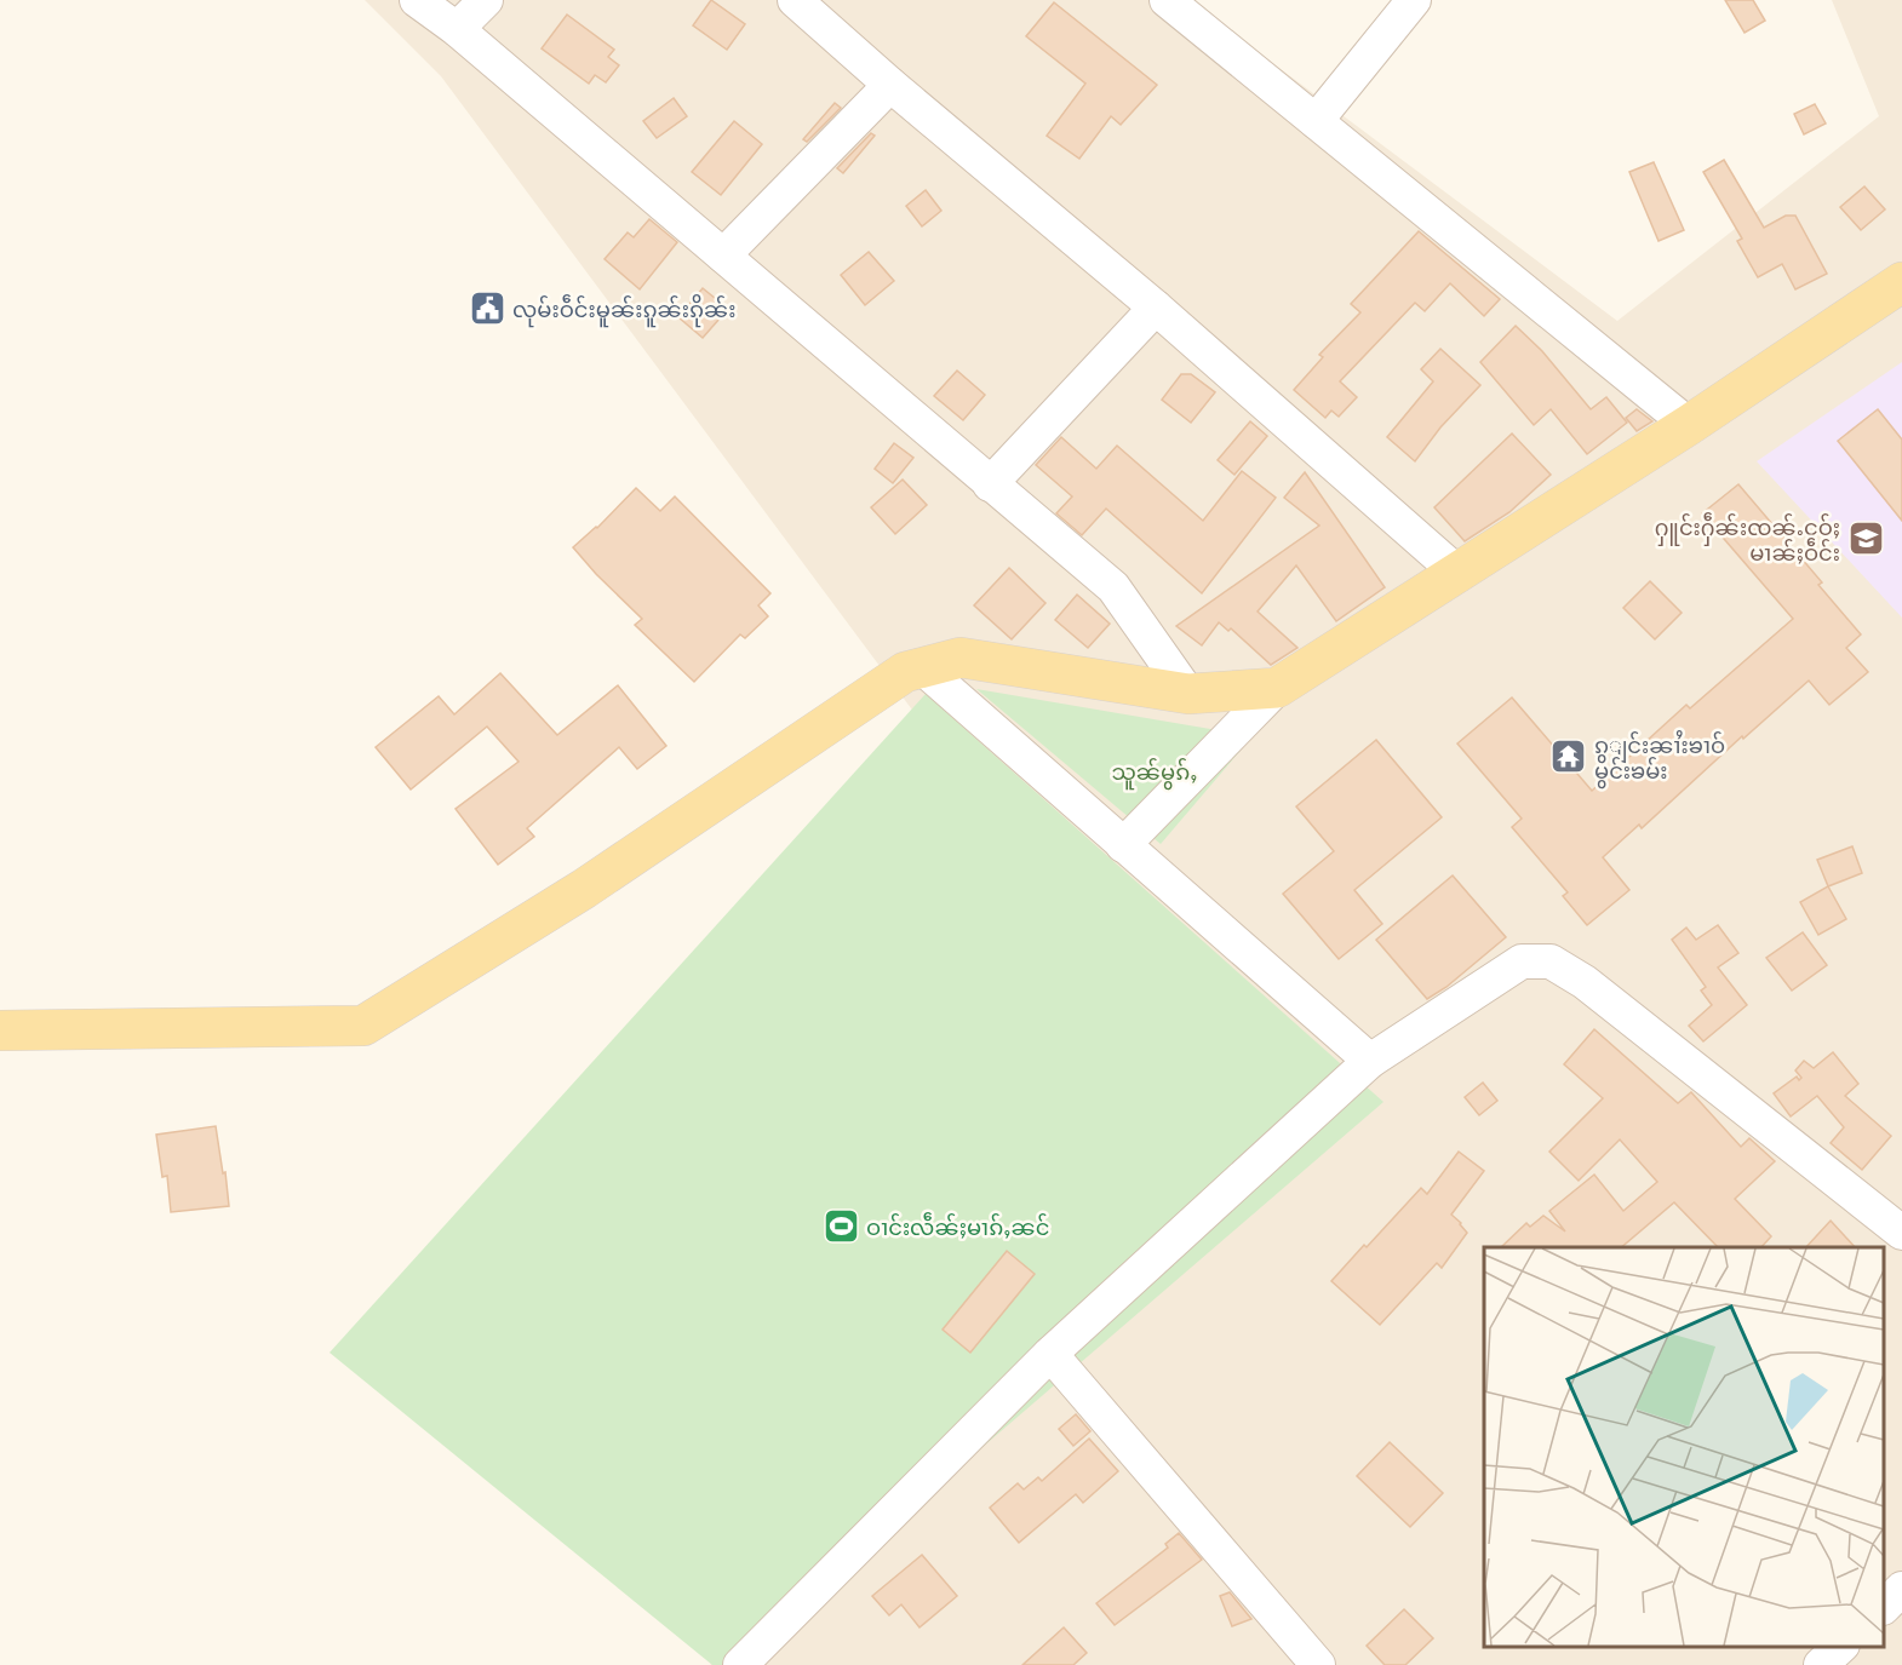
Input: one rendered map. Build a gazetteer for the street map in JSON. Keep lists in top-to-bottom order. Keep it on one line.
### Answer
{"parks":["သူၼ်မွၵ်ႇ"],"places":{"public building":["လုမ်းဝဵင်းမူၼ်းၵူၼ်းၵိုၼ်း"],"school or university":["ႁူင်းႁဵၼ်းၸၼ်ႉငဝ်ႈ မၢၼ်ႈဝဵင်း"],"temple":["ၵွျင်းၼၢႆးၶၢဝ် မွင်းၶမ်း"],"sports":["ဝၢင်းလဵၼ်ႈမၢၵ်ႇၼင်"]}}
